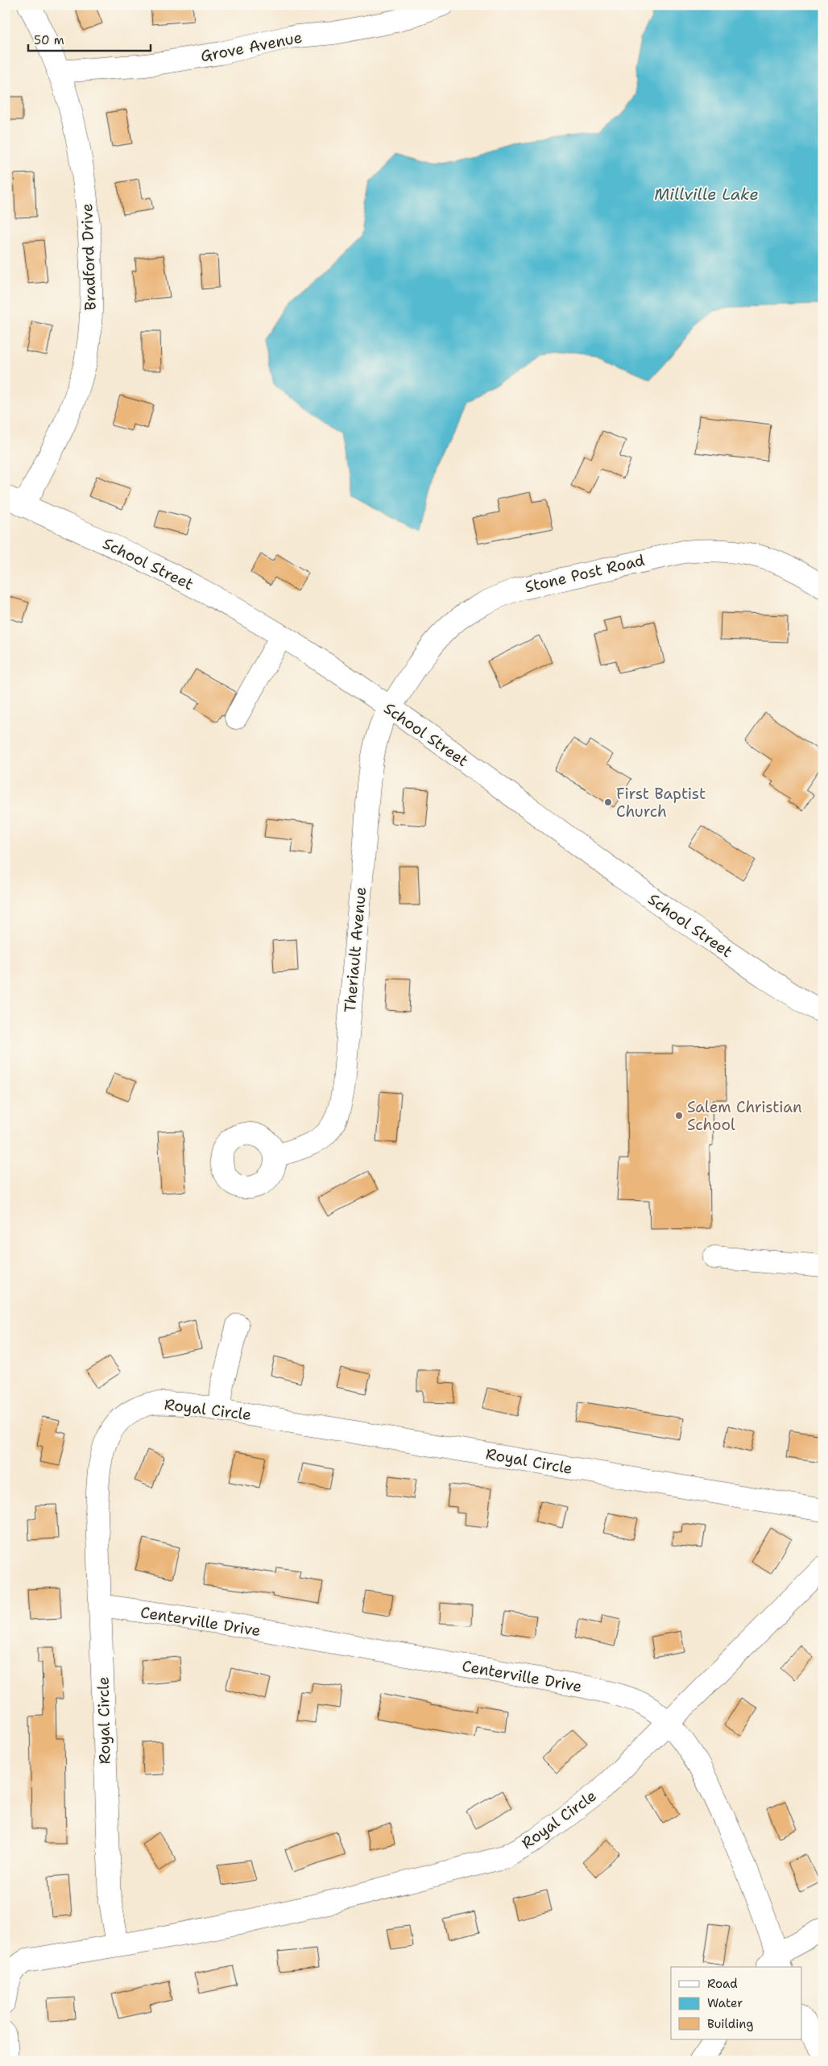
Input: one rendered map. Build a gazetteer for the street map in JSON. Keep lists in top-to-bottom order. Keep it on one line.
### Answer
{"streets":{"street":["Grove Avenue","Bradford Drive","School Street","Stone Post Road","Theriault Avenue","Royal Circle","Centerville Drive"]},"crossings":[["Grove Avenue","Bradford Drive"],["Bradford Drive","School Street"],["School Street","Stone Post Road"],["School Street","Theriault Avenue"],["Stone Post Road","Theriault Avenue"],["Royal Circle","Centerville Drive"]],"water":["Millville Lake"],"places":["First Baptist Church","Salem Christian School"],"legend":["Road","Water","Building"],"scale_bar":"50 m"}
